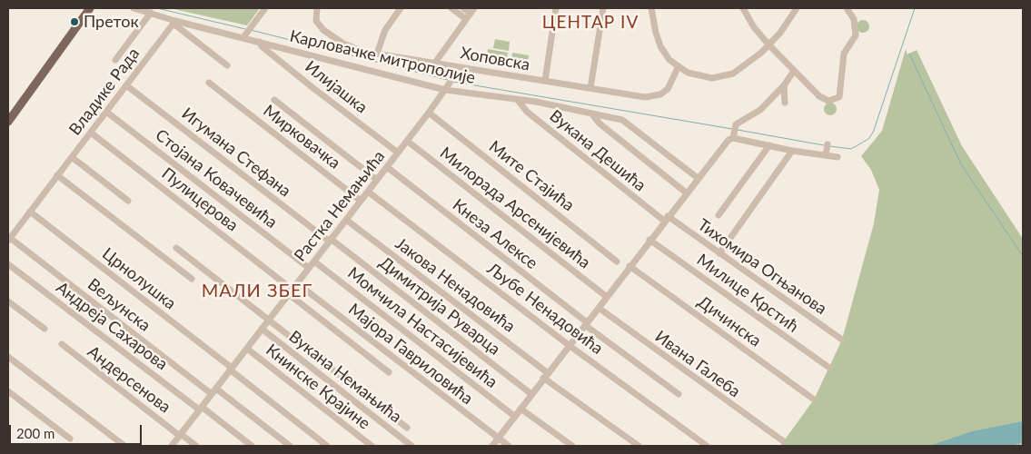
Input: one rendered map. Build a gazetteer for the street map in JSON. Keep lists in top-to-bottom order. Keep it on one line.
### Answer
{"streets":{"street":["Карловачке митрополије","Хоповска","Илијашка","Владике Рада","Мирковачка","Вукана Дешића","Игумана Стефана","Мите Стајића","Стојана Ковачевића","Пулицерова","Растка Немањића","Милорада Арсенијевића","Кнеза Алексе","Тихомира Огњанова","Црнолушка","Јакова Ненадовића","Милице Крстић","Вељунска","Димитрија Руварца","Љубе Ненадовића","Дичинска","Андреја Сахарова","Момчила Настасијевића","Мајора Гавриловића","Ивана Галеба","Вукана Немањића","Андерсенова","Книнске Крајине"]},"crossings":[["Карловачке митрополије","Илијашка"],["Карловачке митрополије","Владике Рада"],["Карловачке митрополије","Вукана Дешића"],["Карловачке митрополије","Растка Немањића"],["Хоповска","Растка Немањића"],["Илијашка","Растка Немањића"],["Владике Рада","Игумана Стефана"],["Владике Рада","Стојана Ковачевића"],["Владике Рада","Пулицерова"],["Владике Рада","Црнолушка"],["Владике Рада","Вељунска"],["Мирковачка","Растка Немањића"],["Вукана Дешића","Тихомира Огњанова"],["Игумана Стефана","Растка Немањића"],["Игумана Стефана","Димитрија Руварца"],["Мите Стајића","Растка Немањића"],["Стојана Ковачевића","Растка Немањића"],["Пулицерова","Растка Немањића"],["Растка Немањића","Милорада Арсенијевића"],["Растка Немањића","Кнеза Алексе"],["Растка Немањића","Црнолушка"],["Растка Немањића","Јакова Ненадовића"],["Растка Немањића","Вељунска"],["Растка Немањића","Димитрија Руварца"],["Растка Немањића","Љубе Ненадовића"],["Растка Немањића","Андреја Сахарова"],["Растка Немањића","Момчила Настасијевића"],["Растка Немањића","Мајора Гавриловића"],["Растка Немањића","Вукана Немањића"],["Растка Немањића","Андерсенова"],["Растка Немањића","Книнске Крајине"]],"districts":["ЦЕНТАР IV","МАЛИ ЗБЕГ"],"places":["Преток"],"scale_bar":"200 m"}
